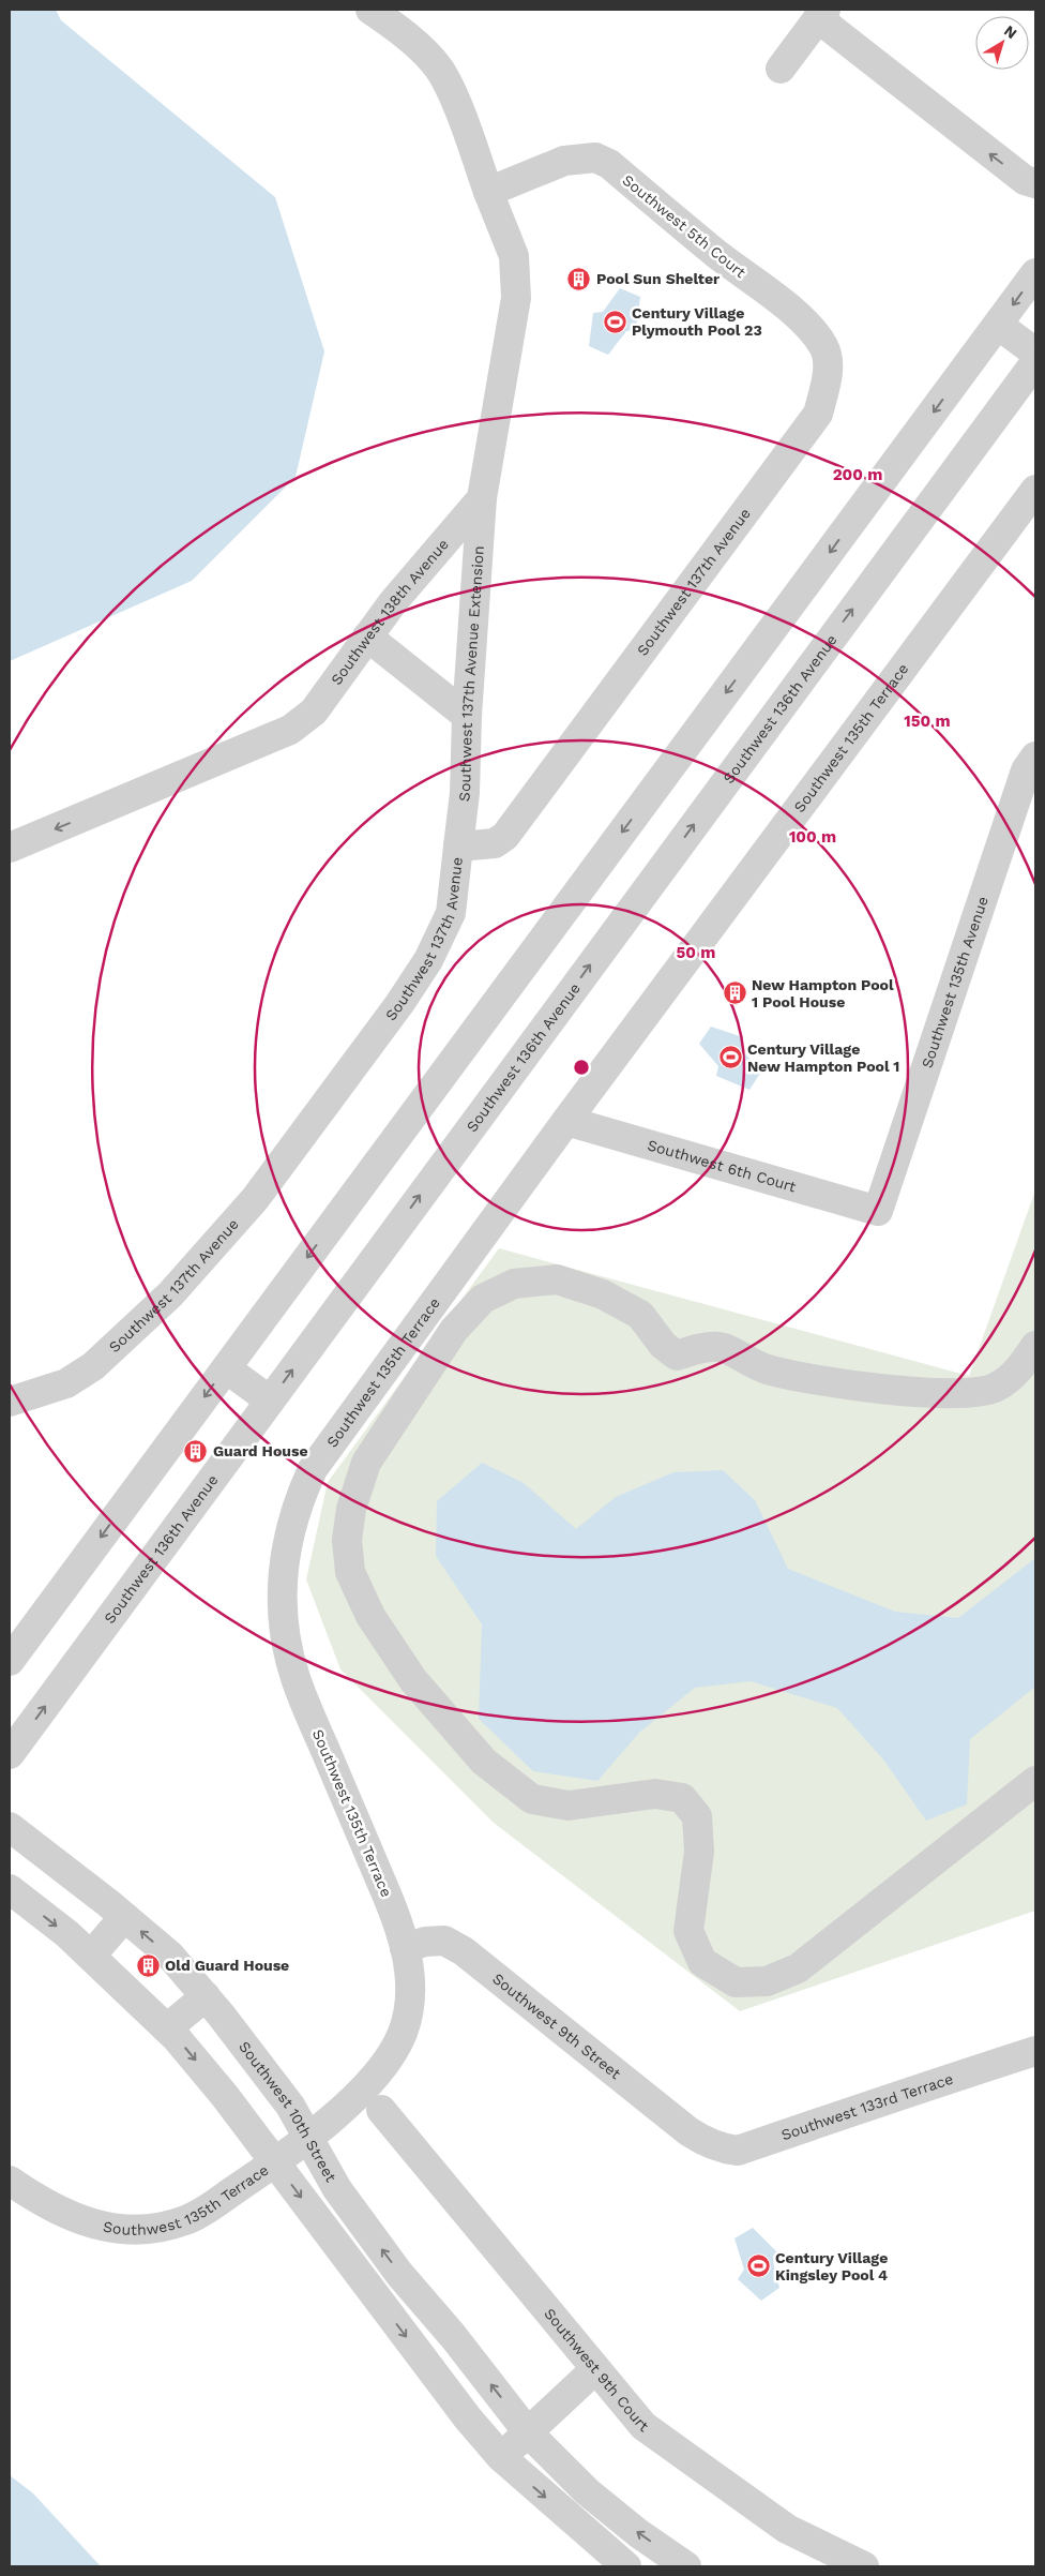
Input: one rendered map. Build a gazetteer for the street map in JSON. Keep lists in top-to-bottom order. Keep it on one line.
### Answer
{"streets":{"street":["Southwest 5th Court","Southwest 137th Avenue","Southwest 138th Avenue","Southwest 137th Avenue Extension","Southwest 136th Avenue","Southwest 135th Terrace","Southwest 135th Avenue","Southwest 6th Court","Southwest 9th Street","Southwest 133rd Terrace","Southwest 10th Street","Southwest 9th Court"]},"crossings":[["Southwest 5th Court","Southwest 137th Avenue"],["Southwest 137th Avenue","Southwest 137th Avenue Extension"],["Southwest 138th Avenue","Southwest 137th Avenue Extension"],["Southwest 135th Terrace","Southwest 6th Court"],["Southwest 135th Terrace","Southwest 9th Street"],["Southwest 135th Terrace","Southwest 10th Street"],["Southwest 135th Avenue","Southwest 6th Court"],["Southwest 9th Street","Southwest 133rd Terrace"]],"one_way":["Southwest 138th Avenue"],"places":{"building":["Pool Sun Shelter","New Hampton Pool 1 Pool House","Guard House","Old Guard House"],"sports":["Century Village Plymouth Pool 23","Century Village New Hampton Pool 1","Century Village Kingsley Pool 4"]},"north":"top right","rings":["200 m","150 m","100 m","50 m"]}
